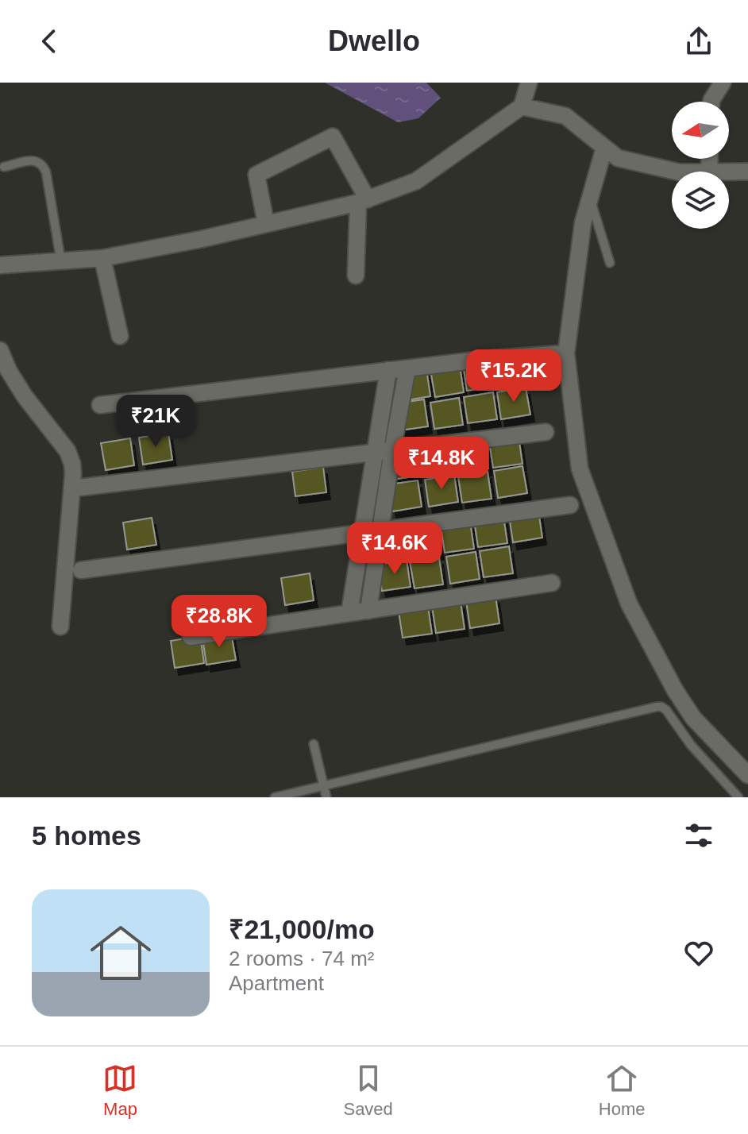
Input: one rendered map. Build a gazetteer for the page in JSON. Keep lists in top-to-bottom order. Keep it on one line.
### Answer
{"north":"left","page":{"header":"Dwello","price":["₹15.2K","₹21K","₹14.8K","₹14.6K","₹28.8K"],"heading":"5 homes","list":[{"name":"₹21,000/mo","note":"2 rooms · 74 m² · Apartment"}],"tabs":["Map","Saved","Home"]}}
